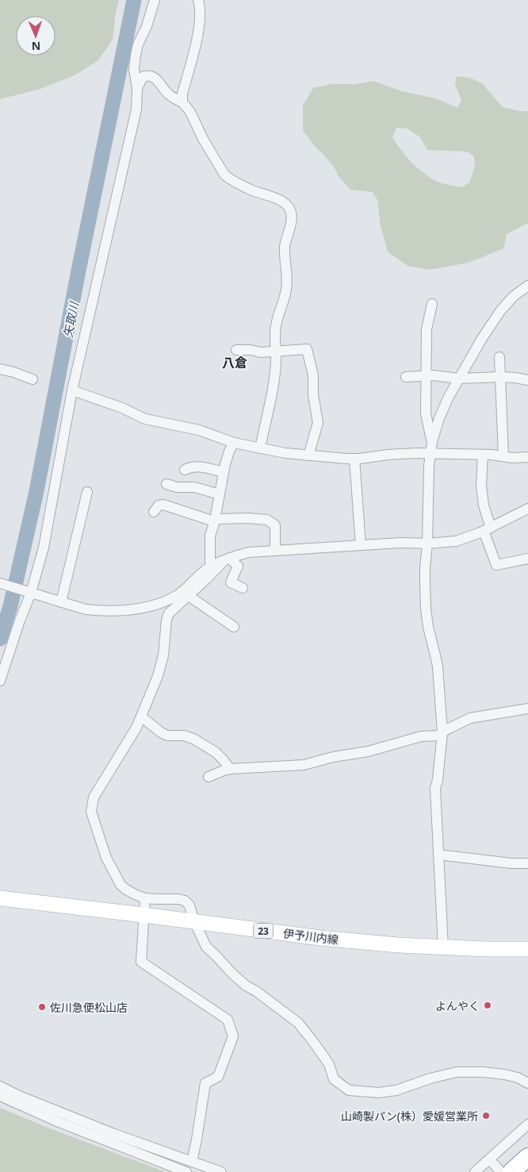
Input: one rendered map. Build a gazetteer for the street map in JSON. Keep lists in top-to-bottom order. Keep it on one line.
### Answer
{"streets":{"main road":["23","伊予川内線"]},"districts":["八倉"],"water":["矢取川"],"places":["よんやく","佐川急便松山店","山崎製パン(株）愛媛営業所"],"north":"bottom"}
